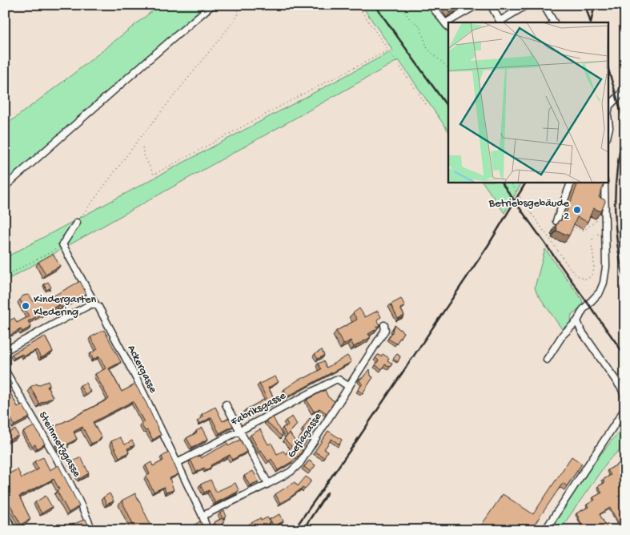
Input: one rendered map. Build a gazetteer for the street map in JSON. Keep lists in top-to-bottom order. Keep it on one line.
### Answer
{"streets":{"street":["Ackergasse","Fabriksgasse","Gefiagasse","Steinmetzgasse"]},"crossings":[["Ackergasse","Fabriksgasse"],["Ackergasse","Gefiagasse"],["Fabriksgasse","Gefiagasse"]],"places":["Betriebsgebäude 2","Kindergarten Kledering"]}
